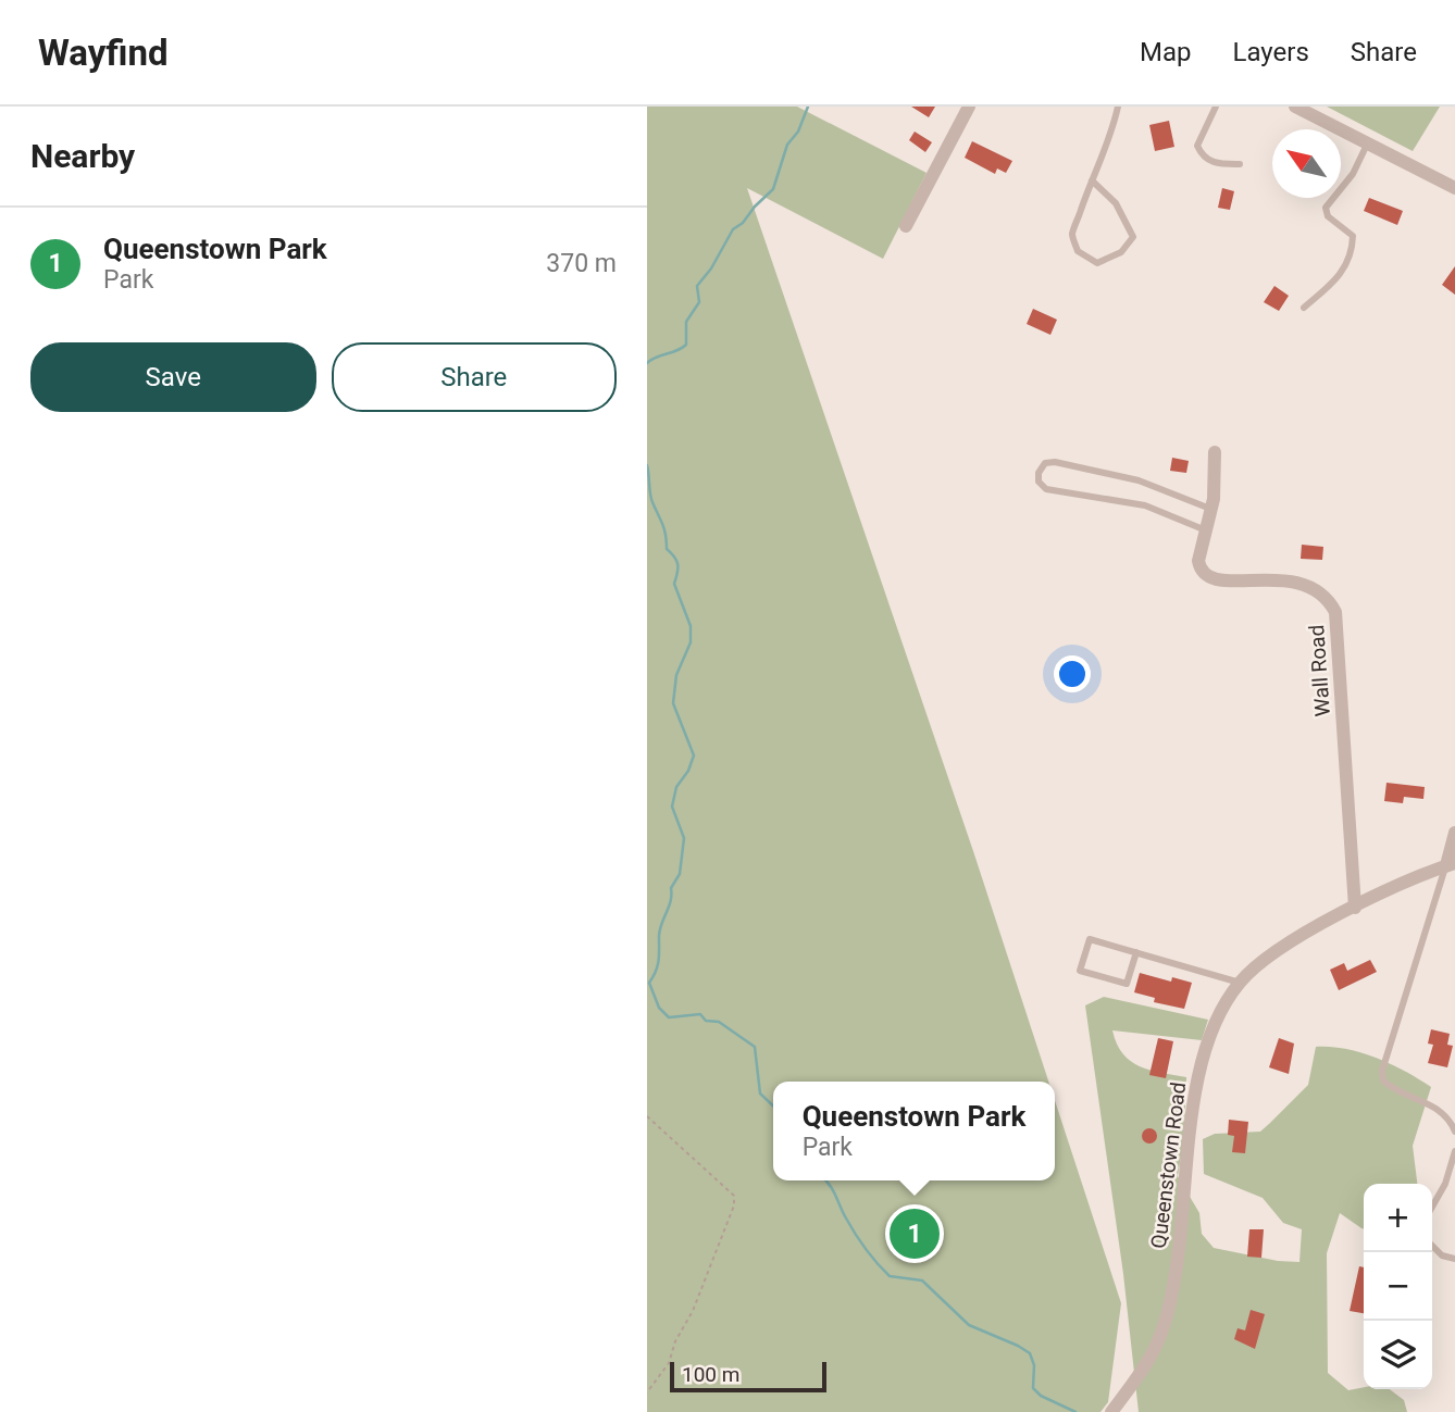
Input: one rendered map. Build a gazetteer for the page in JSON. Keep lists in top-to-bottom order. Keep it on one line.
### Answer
{"streets":{"street":["Wall Road","Queenstown Road"]},"crossings":[["Wall Road","Queenstown Road"]],"scale_bar":"100 m","north":"top left","page":{"header":"Wayfind","nav":["Map","Layers","Share"],"heading":"Nearby","list":[{"mark":"1","name":"Queenstown Park","note":"Park","value":"370 m"}],"buttons":["Save","Share"],"popup":["Queenstown Park","Park"],"map_buttons":["+","−"],"pins":"1","scale":"100 m"}}
